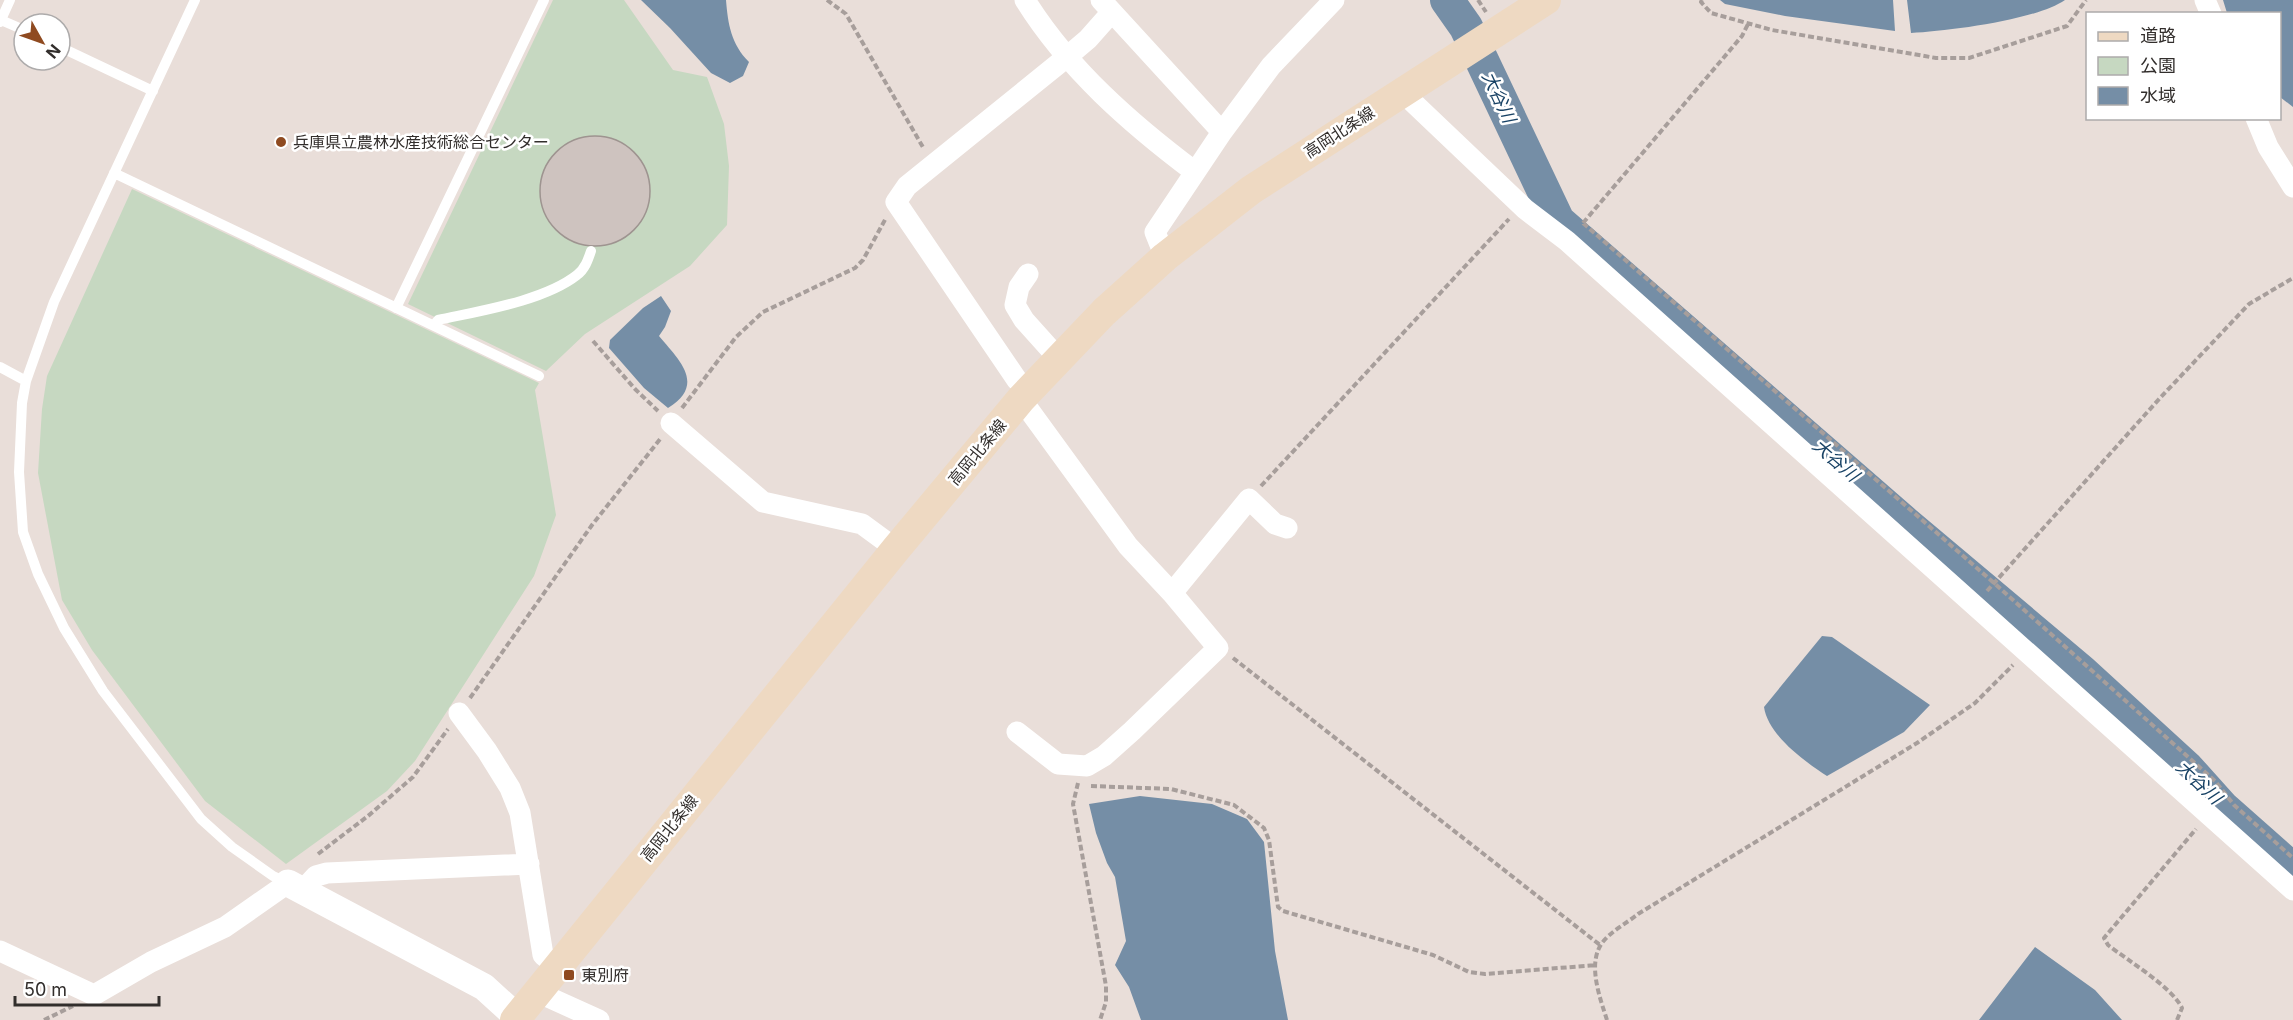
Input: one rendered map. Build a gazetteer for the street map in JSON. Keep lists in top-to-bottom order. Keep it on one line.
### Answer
{"streets":{"main road":["高岡北条線"]},"water":["大谷川"],"places":{"other":["兵庫県立農林水産技術総合センター"],"transit":["東別府"]},"legend":["道路","公園","水域"],"scale_bar":"50 m","north":"bottom right"}
